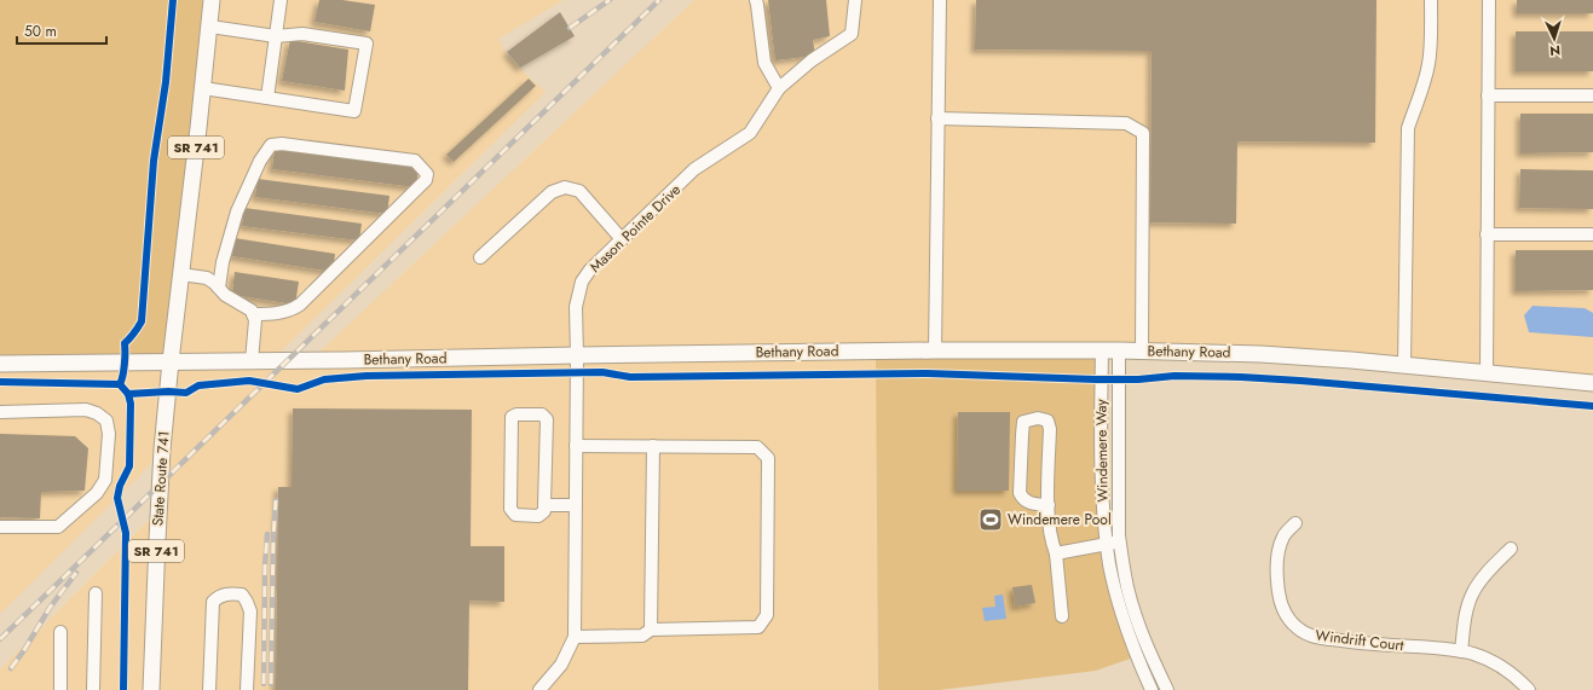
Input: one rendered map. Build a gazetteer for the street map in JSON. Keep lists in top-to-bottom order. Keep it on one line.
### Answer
{"streets":{"main road":["SR 741","Bethany Road","State Route 741"],"street":["Mason Pointe Drive","Windemere Way","Windrift Court"]},"crossings":[["SR 741","Bethany Road"],["SR 741","State Route 741"],["Mason Pointe Drive","Bethany Road"],["Bethany Road","Windemere Way"],["Bethany Road","State Route 741"]],"places":{"sports":["Windemere Pool"]},"scale_bar":"50 m","north":"bottom"}
